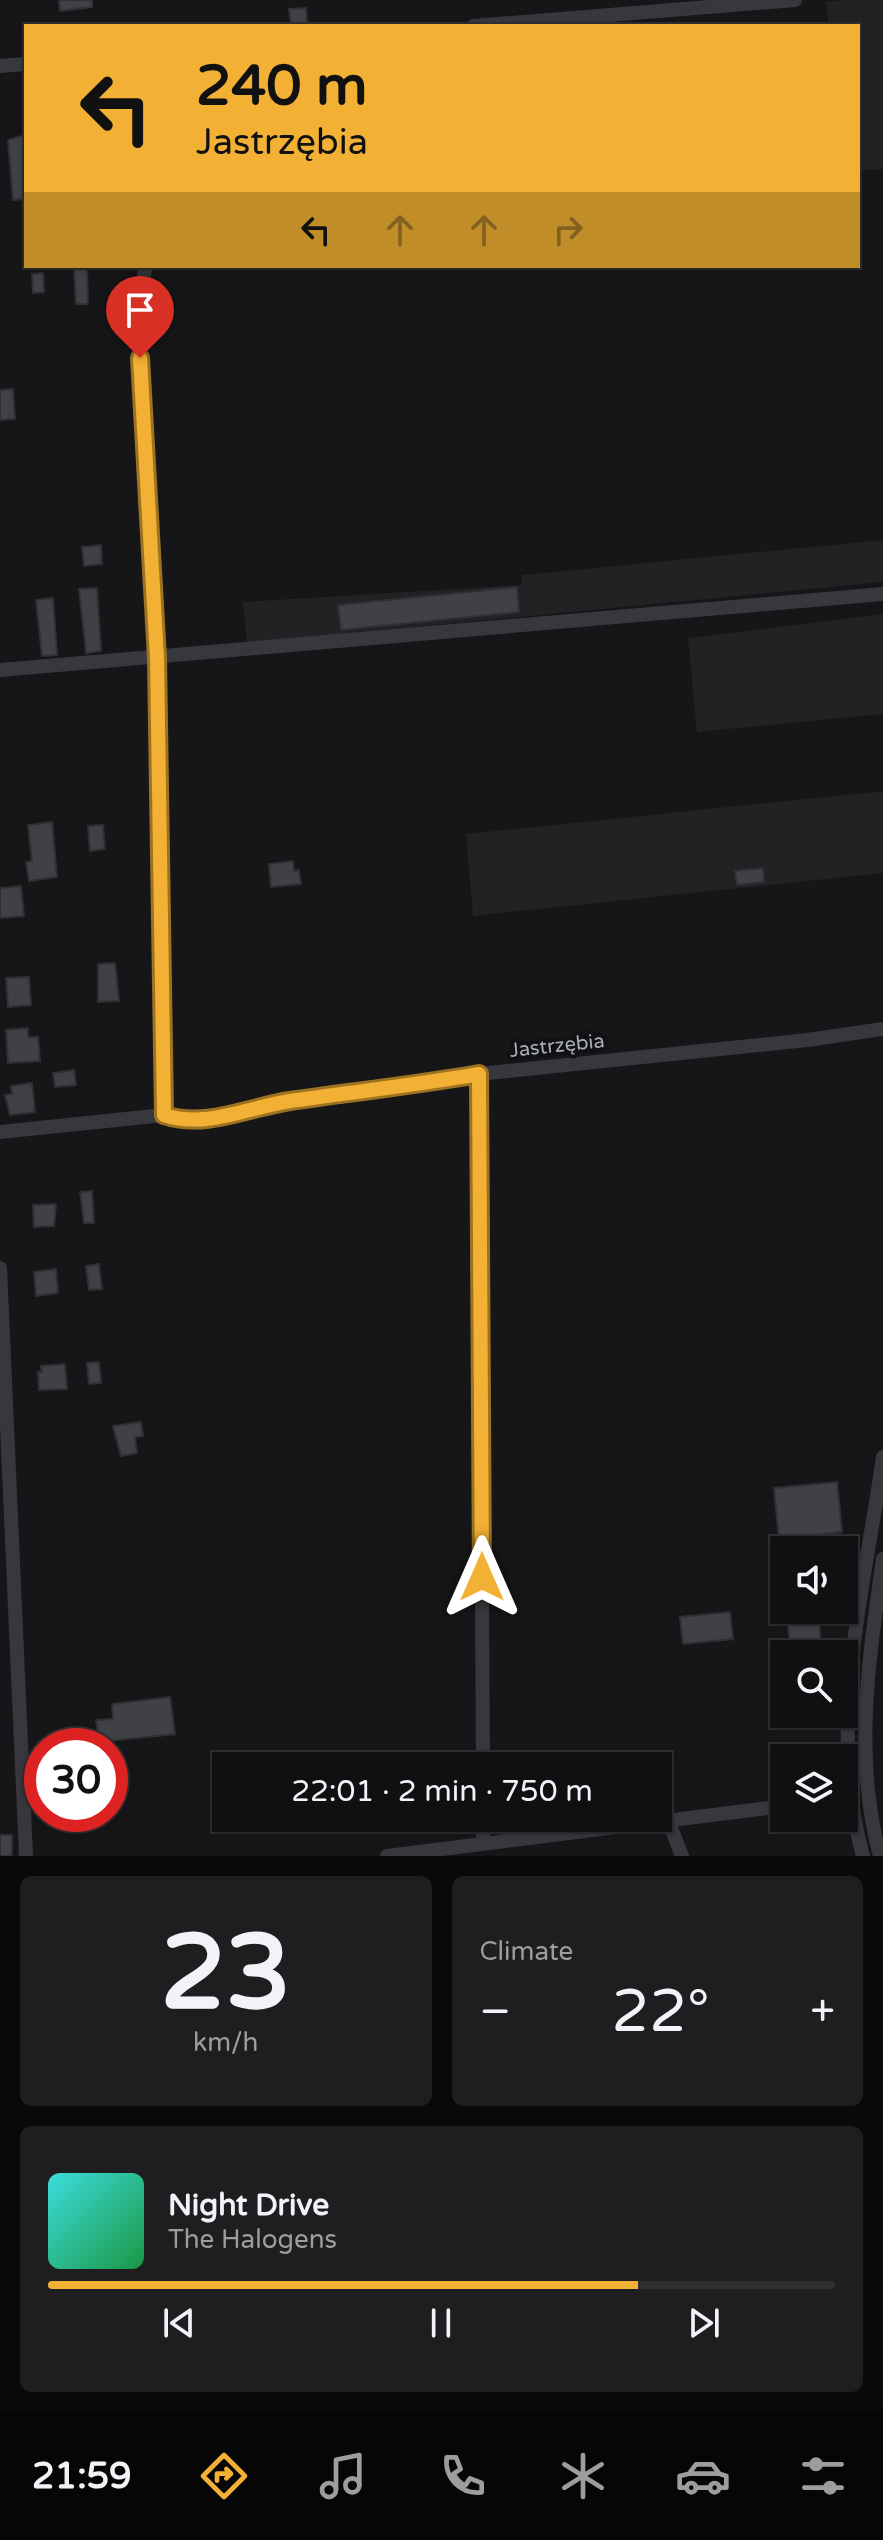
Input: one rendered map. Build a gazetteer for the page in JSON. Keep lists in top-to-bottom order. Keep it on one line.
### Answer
{"streets":{"street":["Jastrzębia"]},"page":{"turn":["240 m","Jastrzębia"],"limit":"30","trip":"22:01 · 2 min · 750 m","tile":[["23","km/h"],"Climate"],"heat":["−","22°","+"],"song":["Night Drive","The Halogens"],"tabs":"21:59"}}
